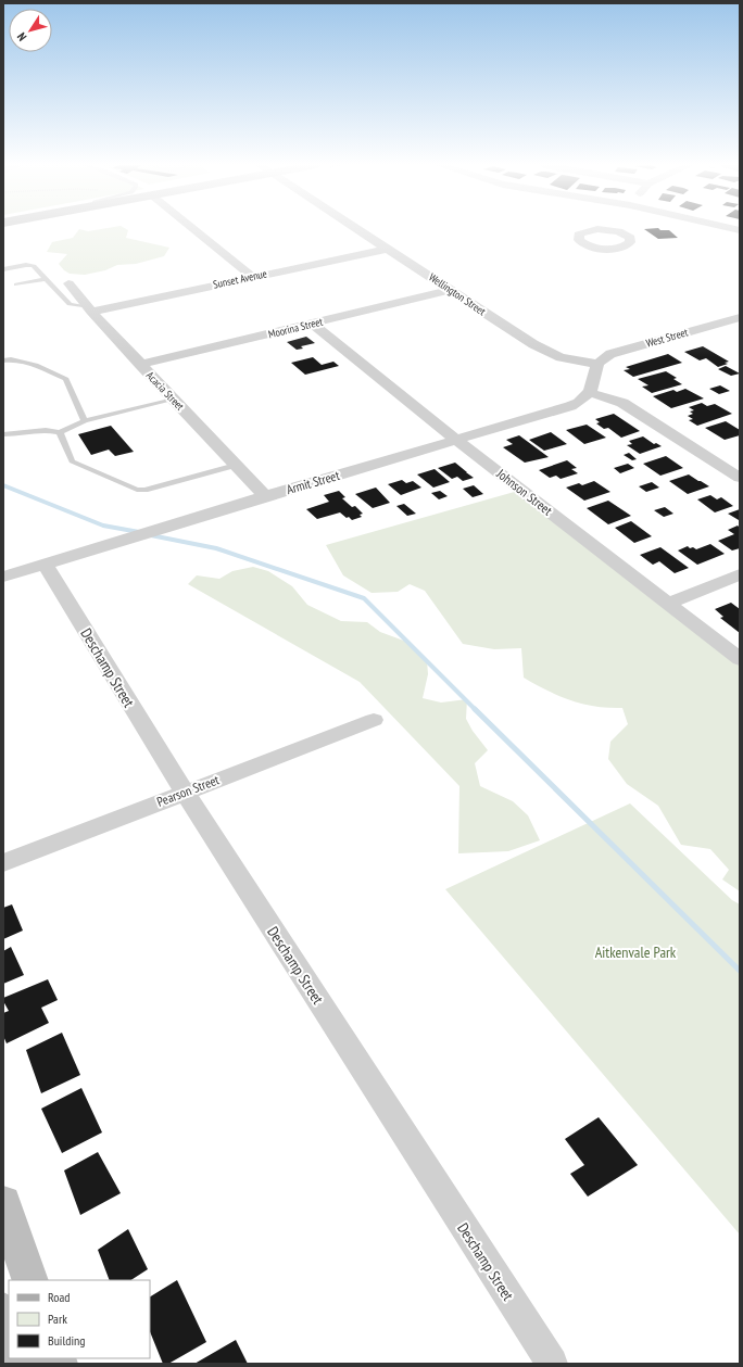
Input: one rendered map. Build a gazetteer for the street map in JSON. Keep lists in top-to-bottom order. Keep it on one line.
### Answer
{"streets":{"street":["Sunset Avenue","Wellington Street","Moorina Street","West Street","Acacia Street","Armit Street","Johnson Street","Deschamp Street","Pearson Street"]},"crossings":[["Sunset Avenue","Wellington Street"],["Sunset Avenue","Acacia Street"],["Wellington Street","Moorina Street"],["Wellington Street","West Street"],["Moorina Street","Acacia Street"],["Moorina Street","Johnson Street"],["Acacia Street","Armit Street"],["Armit Street","Johnson Street"],["Armit Street","Deschamp Street"],["Deschamp Street","Pearson Street"]],"parks":["Aitkenvale Park"],"legend":["Road","Park","Building"],"north":"bottom left"}
